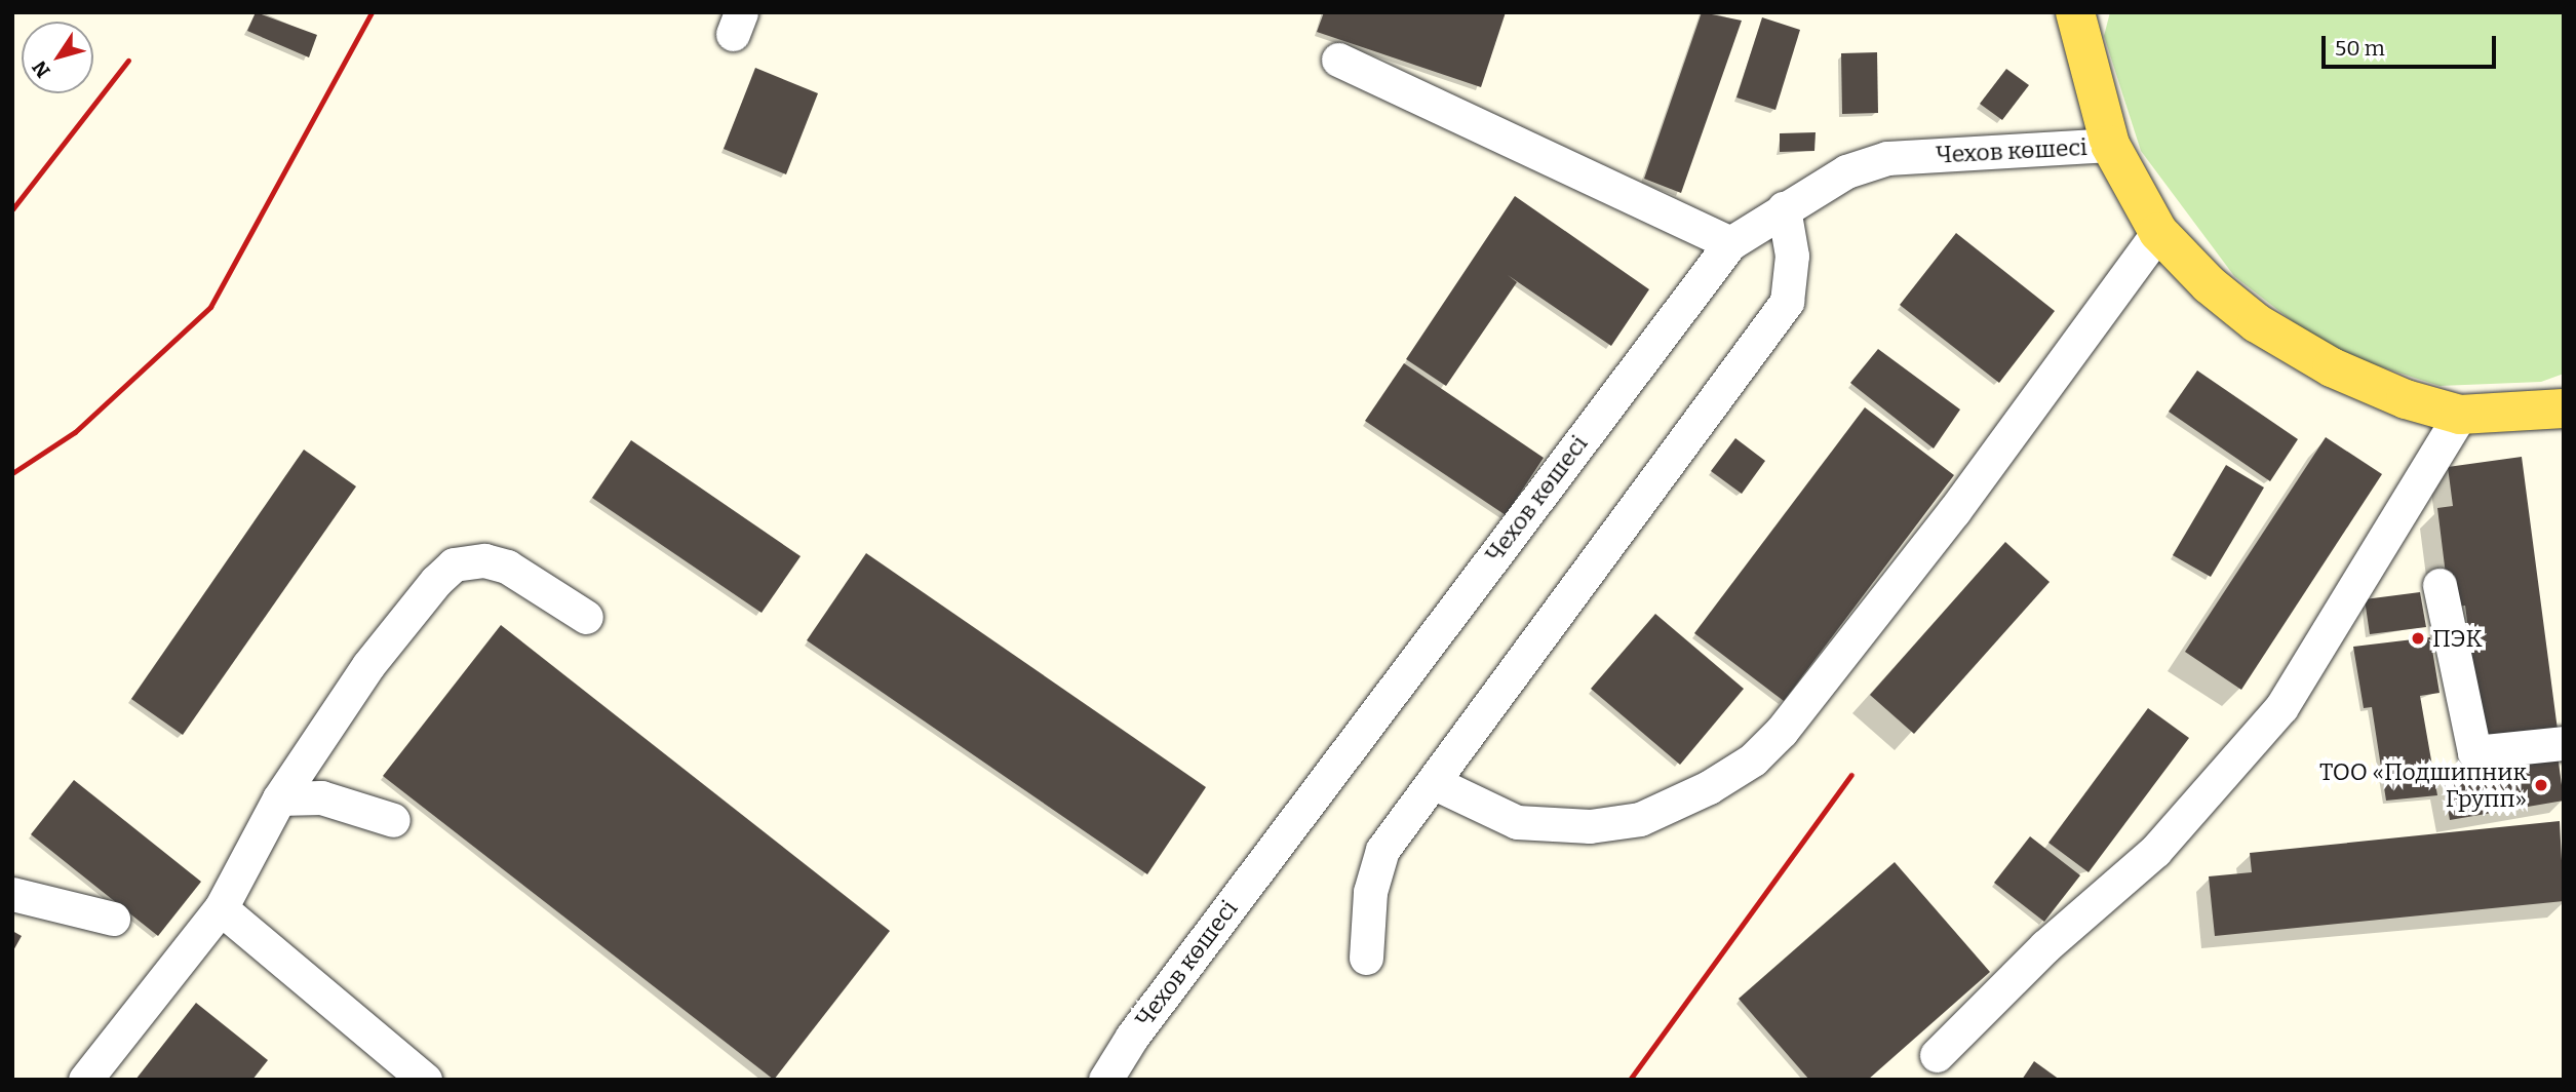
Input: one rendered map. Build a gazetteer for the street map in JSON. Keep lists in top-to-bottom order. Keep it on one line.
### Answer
{"streets":{"lane":["Чехов көшесі"]},"places":["ПЭК","ТОО «Подшипник Групп»"],"scale_bar":"50 m","north":"bottom left"}
